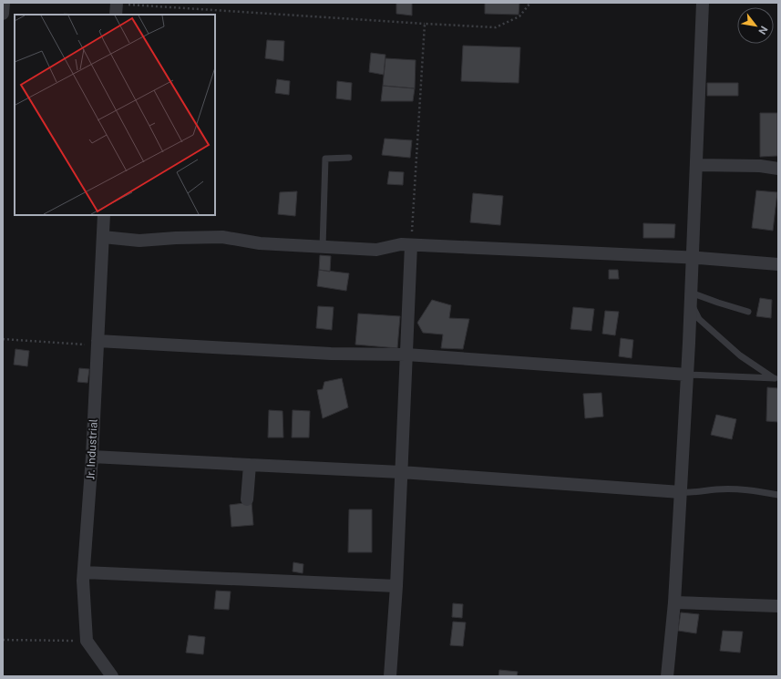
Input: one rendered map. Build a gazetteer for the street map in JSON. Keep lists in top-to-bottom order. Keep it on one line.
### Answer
{"streets":{"street":["Jr. Industrial"]},"north":"bottom right"}
